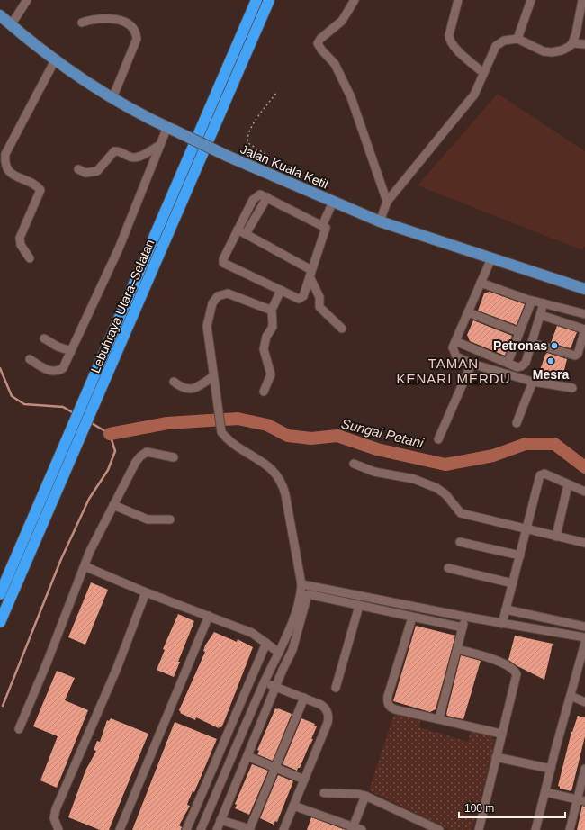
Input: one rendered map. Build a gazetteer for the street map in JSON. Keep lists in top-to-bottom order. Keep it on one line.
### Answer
{"streets":{"highway":["Lebuhraya Utara–Selatan"],"main road":["Jalan Kuala Ketil"]},"districts":["TAMAN KENARI MERDU"],"water":["Sungai Petani"],"places":["Petronas","Mesra"],"scale_bar":"100 m"}
